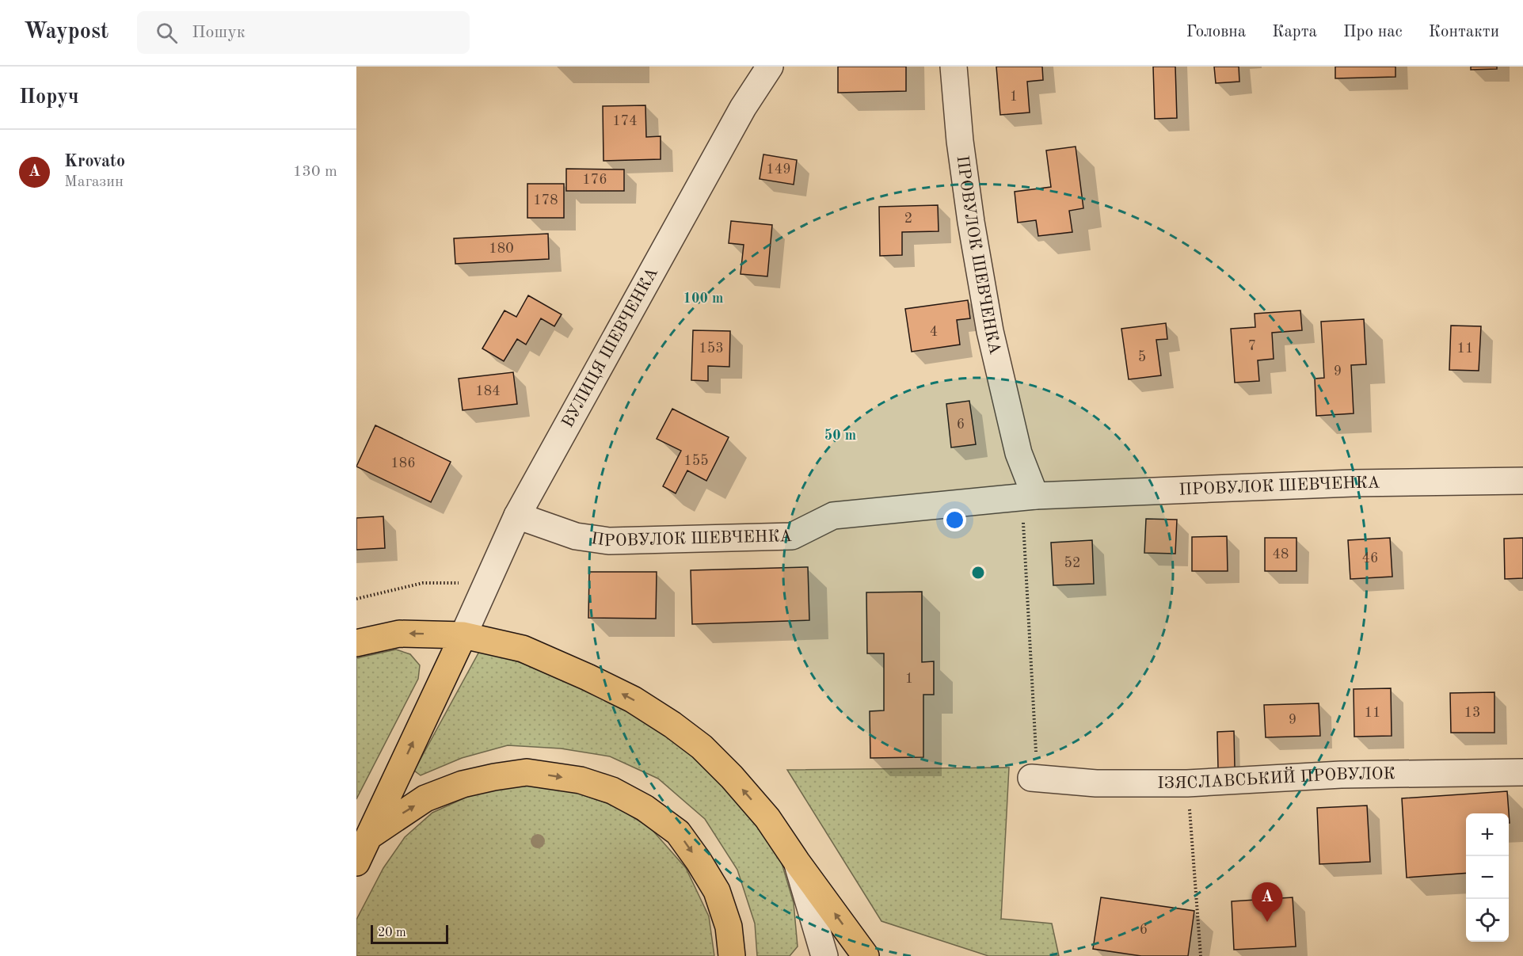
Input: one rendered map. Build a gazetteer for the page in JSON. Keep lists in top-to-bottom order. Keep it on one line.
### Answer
{"streets":{"main road":["ВУЛИЦЯ ШЕВЧЕНКА"],"street":["ПРОВУЛОК ШЕВЧЕНКА","ІЗЯСЛАВСЬКИЙ ПРОВУЛОК"]},"crossings":[["ПРОВУЛОК ШЕВЧЕНКА","ВУЛИЦЯ ШЕВЧЕНКА"]],"house_numbers":["1","174","149","176","178","2","180","4","7","153","11","5","9","184","6","155","186","48","46","52","1","11","13","9","6"],"scale_bar":"20 m","page":{"header":"Waypost","search":"Пошук","nav":["Головна","Карта","Про нас","Контакти"],"heading":"Поруч","list":[{"mark":"A","name":"Krovato","note":"Магазин","value":"130 m"}],"map_buttons":["+","−"],"pins":"A","scale":"20 m"},"rings":["100 m","50 m"]}
